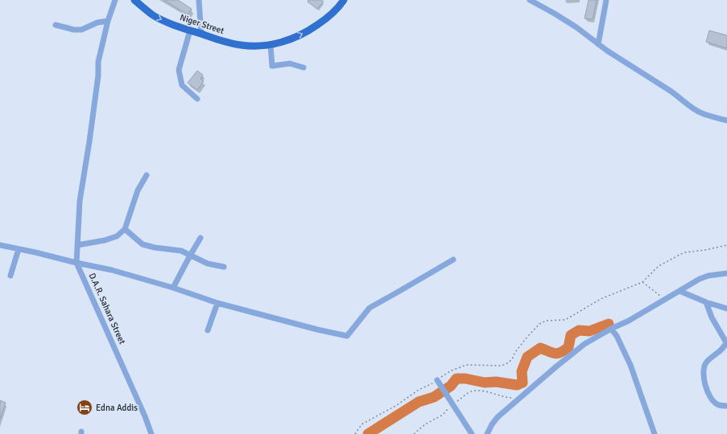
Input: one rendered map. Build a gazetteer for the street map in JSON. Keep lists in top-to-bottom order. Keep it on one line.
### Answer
{"streets":{"main road":["Niger Street"],"street":["D.A.R. Sahara Street"]},"one_way":["Niger Street"],"places":{"hotel":["Edna Addis"]}}
